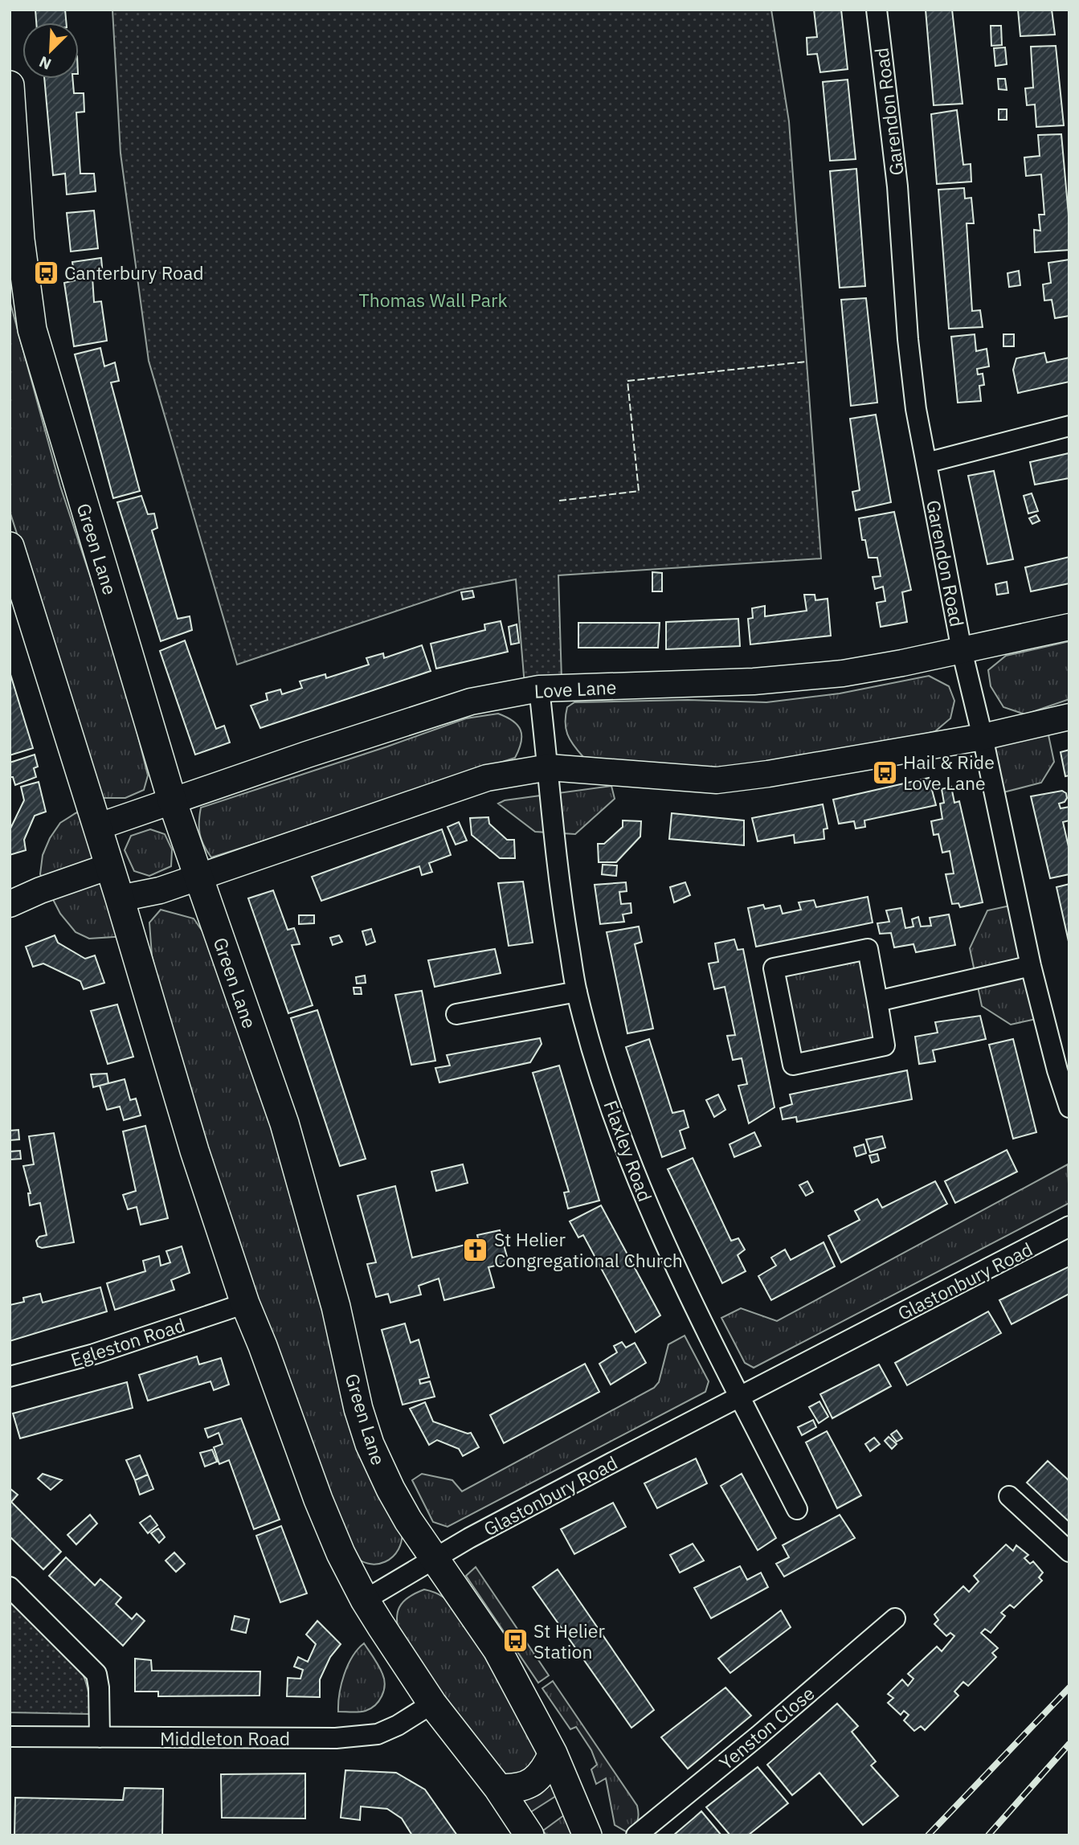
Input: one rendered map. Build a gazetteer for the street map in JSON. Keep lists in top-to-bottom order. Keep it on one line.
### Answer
{"streets":{"main road":["Green Lane"],"street":["Garendon Road","Love Lane","Flaxley Road","Glastonbury Road","Egleston Road","Yenston Close","Middleton Road"]},"crossings":[["Garendon Road","Love Lane"],["Green Lane","Love Lane"],["Green Lane","Glastonbury Road"],["Love Lane","Flaxley Road"],["Flaxley Road","Glastonbury Road"]],"parks":["Thomas Wall Park"],"places":{"bus stop":["Canterbury Road","Hail & Ride Love Lane","St Helier Station"],"church":["St Helier Congregational Church"]},"north":"bottom left"}
